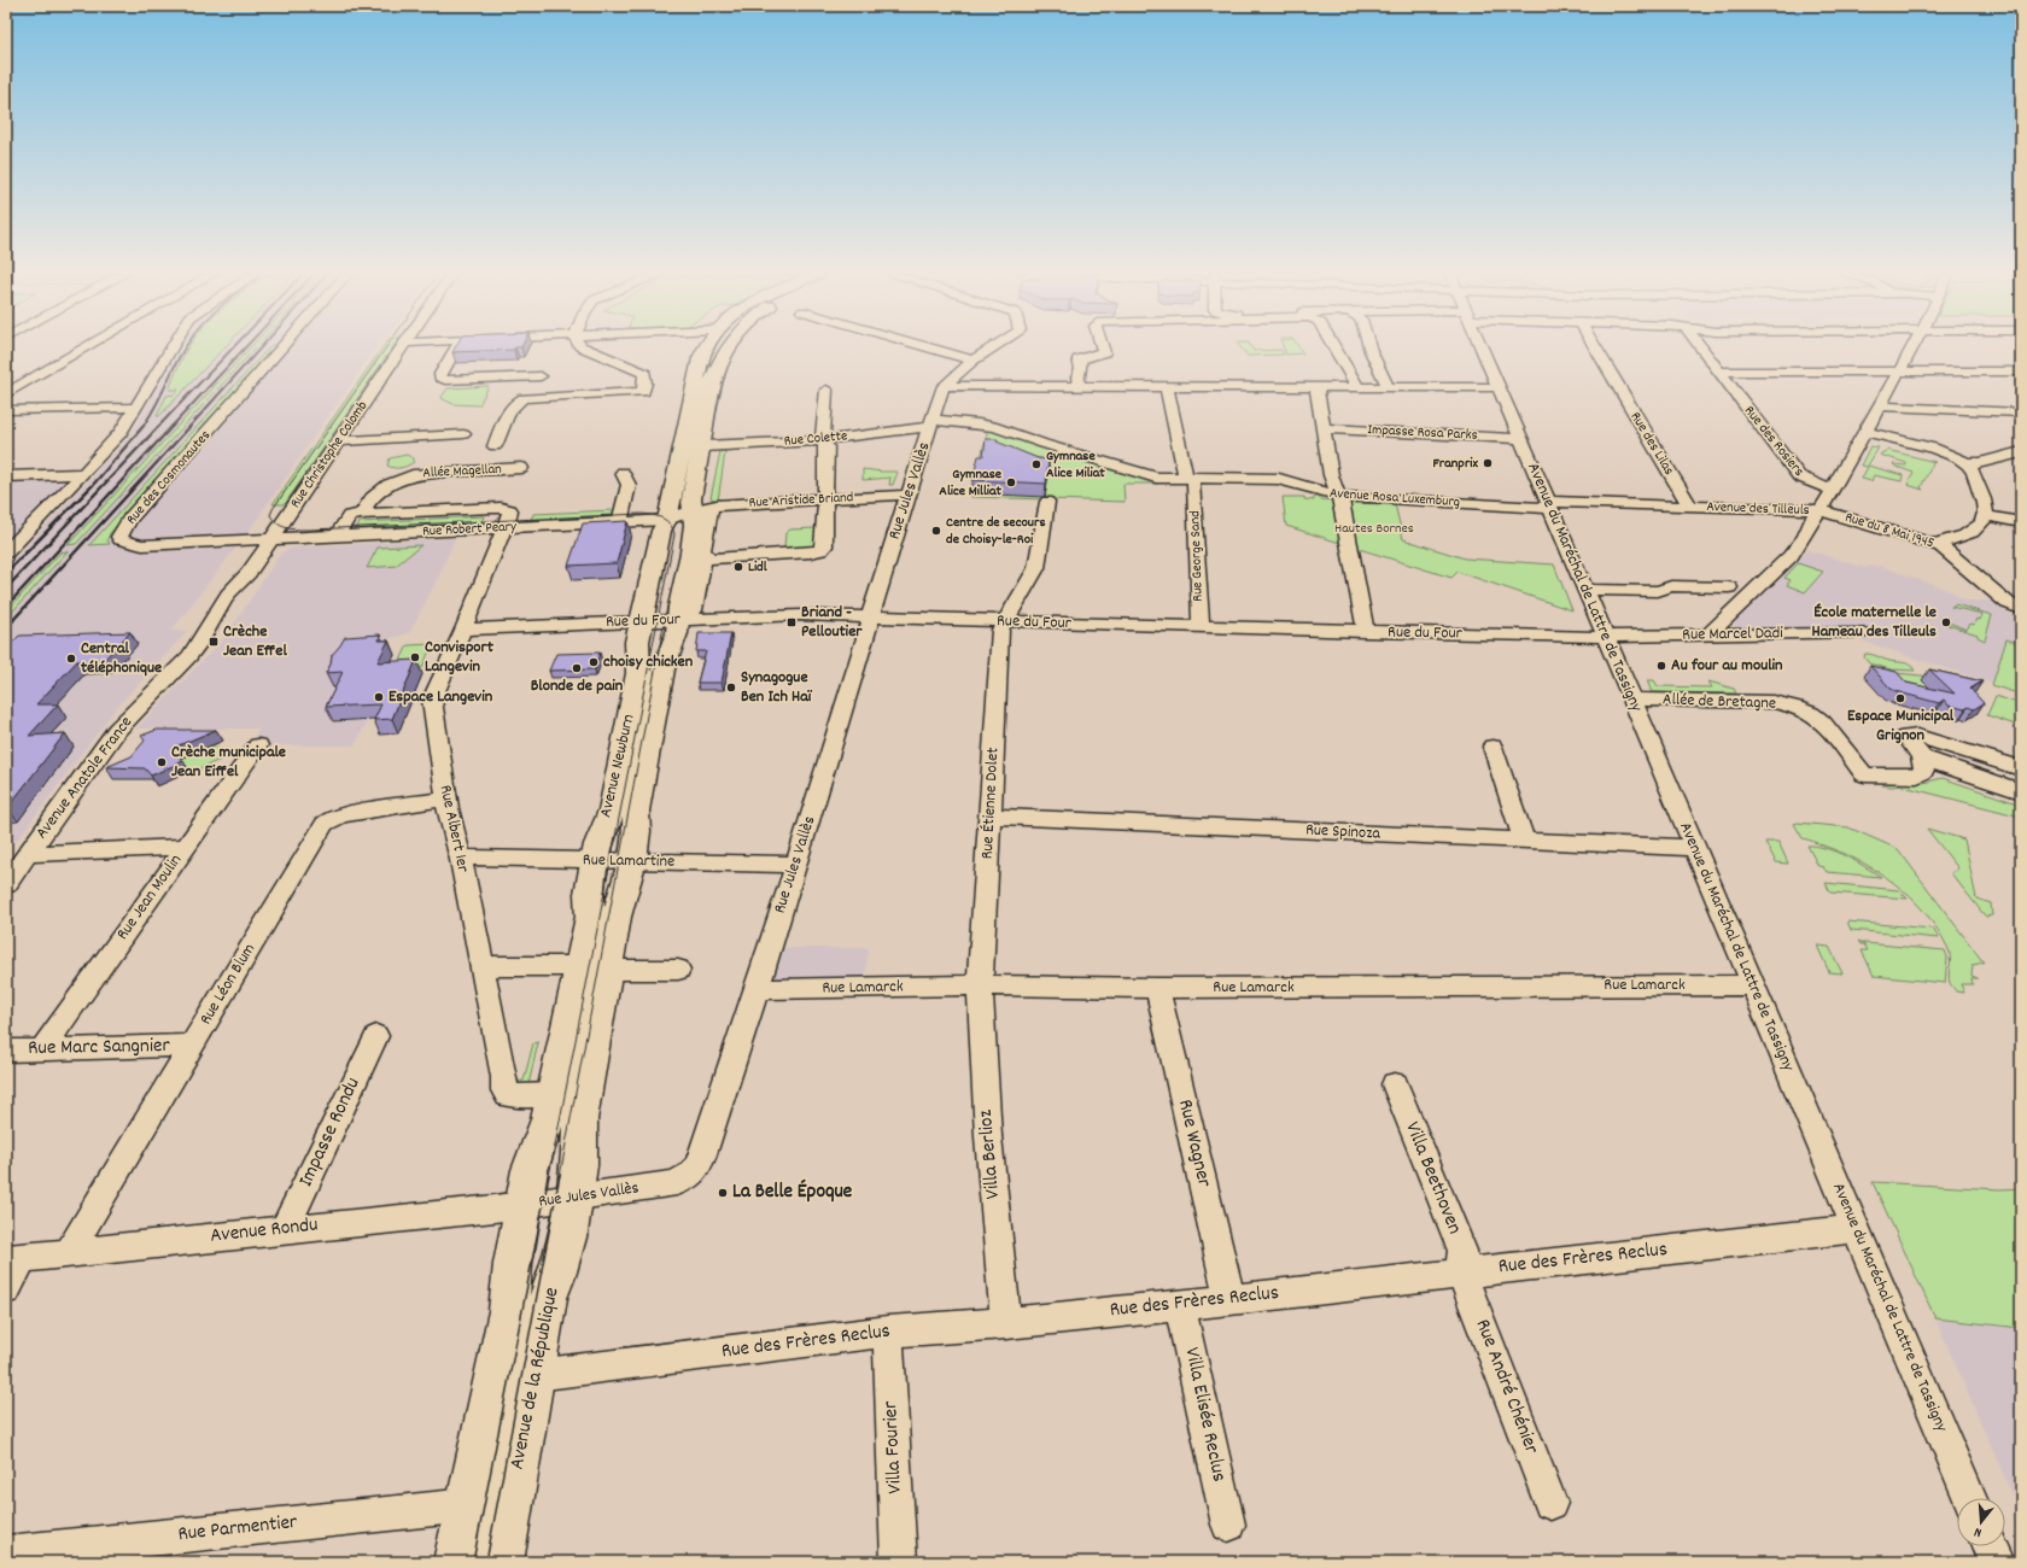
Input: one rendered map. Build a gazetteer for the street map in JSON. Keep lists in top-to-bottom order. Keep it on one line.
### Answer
{"streets":{"main road":["Avenue Newburn","Avenue de la République"],"street":["Impasse Rosa Parks","Rue Colette","Rue des Rosiers","Rue des Lilas","Rue Christophe Colomb","Allée Magellan","Rue des Cosmonautes","Rue Jules Vallès","Avenue Rosa Luxemburg","Rue Aristide Briand","Avenue des Tilleuls","Rue Robert Peary","Rue du 8 Mai 1945","Rue George Sand","Avenue du Maréchal de Lattre de Tassigny","Rue du Four","Rue Marcel Dadi","Allée de Bretagne","Avenue Anatole France","Rue Étienne Dolet","Rue Albert 1er","Rue Spinoza","Rue Lamartine","Rue Jean Moulin","Rue Léon Blum","Rue Lamarck","Rue Marc Sangnier","Impasse Rondu","Rue Wagner","Villa Berlioz","Villa Beethoven","Avenue Rondu","Rue des Frères Reclus","Rue André Chénier","Villa Elisée Reclus","Villa Fourier","Rue Parmentier"]},"crossings":[["Impasse Rosa Parks","Avenue du Maréchal de Lattre de Tassigny"],["Rue Colette","Rue Jules Vallès"],["Rue Colette","Avenue Rosa Luxemburg"],["Rue Colette","Avenue Newburn"],["Rue des Rosiers","Avenue des Tilleuls"],["Rue des Lilas","Avenue des Tilleuls"],["Rue Christophe Colomb","Rue des Cosmonautes"],["Rue Christophe Colomb","Rue Robert Peary"],["Rue Christophe Colomb","Avenue Anatole France"],["Allée Magellan","Rue Robert Peary"],["Rue des Cosmonautes","Rue Robert Peary"],["Rue des Cosmonautes","Avenue Anatole France"],["Rue Jules Vallès","Avenue Rosa Luxemburg"],["Rue Jules Vallès","Rue Aristide Briand"],["Rue Jules Vallès","Rue du Four"],["Rue Jules Vallès","Avenue Newburn"],["Rue Jules Vallès","Rue Lamartine"],["Rue Jules Vallès","Rue Lamarck"],["Rue Jules Vallès","Avenue Rondu"],["Rue Jules Vallès","Avenue de la République"],["Avenue Rosa Luxemburg","Avenue des Tilleuls"],["Avenue Rosa Luxemburg","Rue George Sand"],["Avenue Rosa Luxemburg","Avenue du Maréchal de Lattre de Tassigny"],["Rue Aristide Briand","Rue Robert Peary"],["Rue Aristide Briand","Avenue Newburn"],["Avenue des Tilleuls","Rue du 8 Mai 1945"],["Avenue des Tilleuls","Avenue du Maréchal de Lattre de Tassigny"],["Rue Robert Peary","Avenue Newburn"],["Rue Robert Peary","Avenue Anatole France"],["Rue Robert Peary","Rue Albert 1er"],["Rue George Sand","Rue du Four"],["Avenue du Maréchal de Lattre de Tassigny","Rue du Four"],["Avenue du Maréchal de Lattre de Tassigny","Rue Marcel Dadi"],["Avenue du Maréchal de Lattre de Tassigny","Allée de Bretagne"],["Avenue du Maréchal de Lattre de Tassigny","Rue Spinoza"],["Avenue du Maréchal de Lattre de Tassigny","Rue Lamarck"],["Avenue du Maréchal de Lattre de Tassigny","Rue des Frères Reclus"],["Rue du Four","Rue Marcel Dadi"],["Rue du Four","Avenue Newburn"],["Rue du Four","Rue Étienne Dolet"],["Rue du Four","Rue Albert 1er"],["Avenue Newburn","Rue Albert 1er"],["Avenue Newburn","Rue Lamartine"],["Avenue Newburn","Avenue Rondu"],["Avenue Newburn","Avenue de la République"],["Rue Étienne Dolet","Rue Spinoza"],["Rue Étienne Dolet","Rue Lamarck"],["Rue Étienne Dolet","Villa Berlioz"],["Rue Albert 1er","Rue Lamartine"],["Rue Albert 1er","Rue Léon Blum"],["Rue Jean Moulin","Rue Marc Sangnier"],["Rue Léon Blum","Rue Marc Sangnier"],["Rue Léon Blum","Avenue Rondu"],["Rue Lamarck","Rue Wagner"],["Rue Lamarck","Villa Berlioz"],["Impasse Rondu","Avenue Rondu"],["Rue Wagner","Rue des Frères Reclus"],["Villa Berlioz","Rue des Frères Reclus"],["Villa Beethoven","Rue des Frères Reclus"],["Villa Beethoven","Rue André Chénier"],["Rue des Frères Reclus","Avenue de la République"],["Rue des Frères Reclus","Rue André Chénier"],["Rue des Frères Reclus","Villa Elisée Reclus"],["Rue des Frères Reclus","Villa Fourier"]],"parks":["Hautes Bornes"],"places":{"other":["Franprix","Gymnase Alice Miliat","Gymnase Alice Milliat","Centre de secours de Choisy-le-Roi","Lidl","École maternelle le Hameau des Tilleuls","Convisport Langevin","Central téléphonique","choisy chicken","Au four au moulin","Blonde de pain","Synagogue Ben Ich Haï","Espace Langevin","Espace Municipal Grignon","Crèche municipale Jean Eiffel","La Belle Époque"],"transit":["Briand - Pelloutier","Crèche Jean Effel"]},"north":"bottom"}
